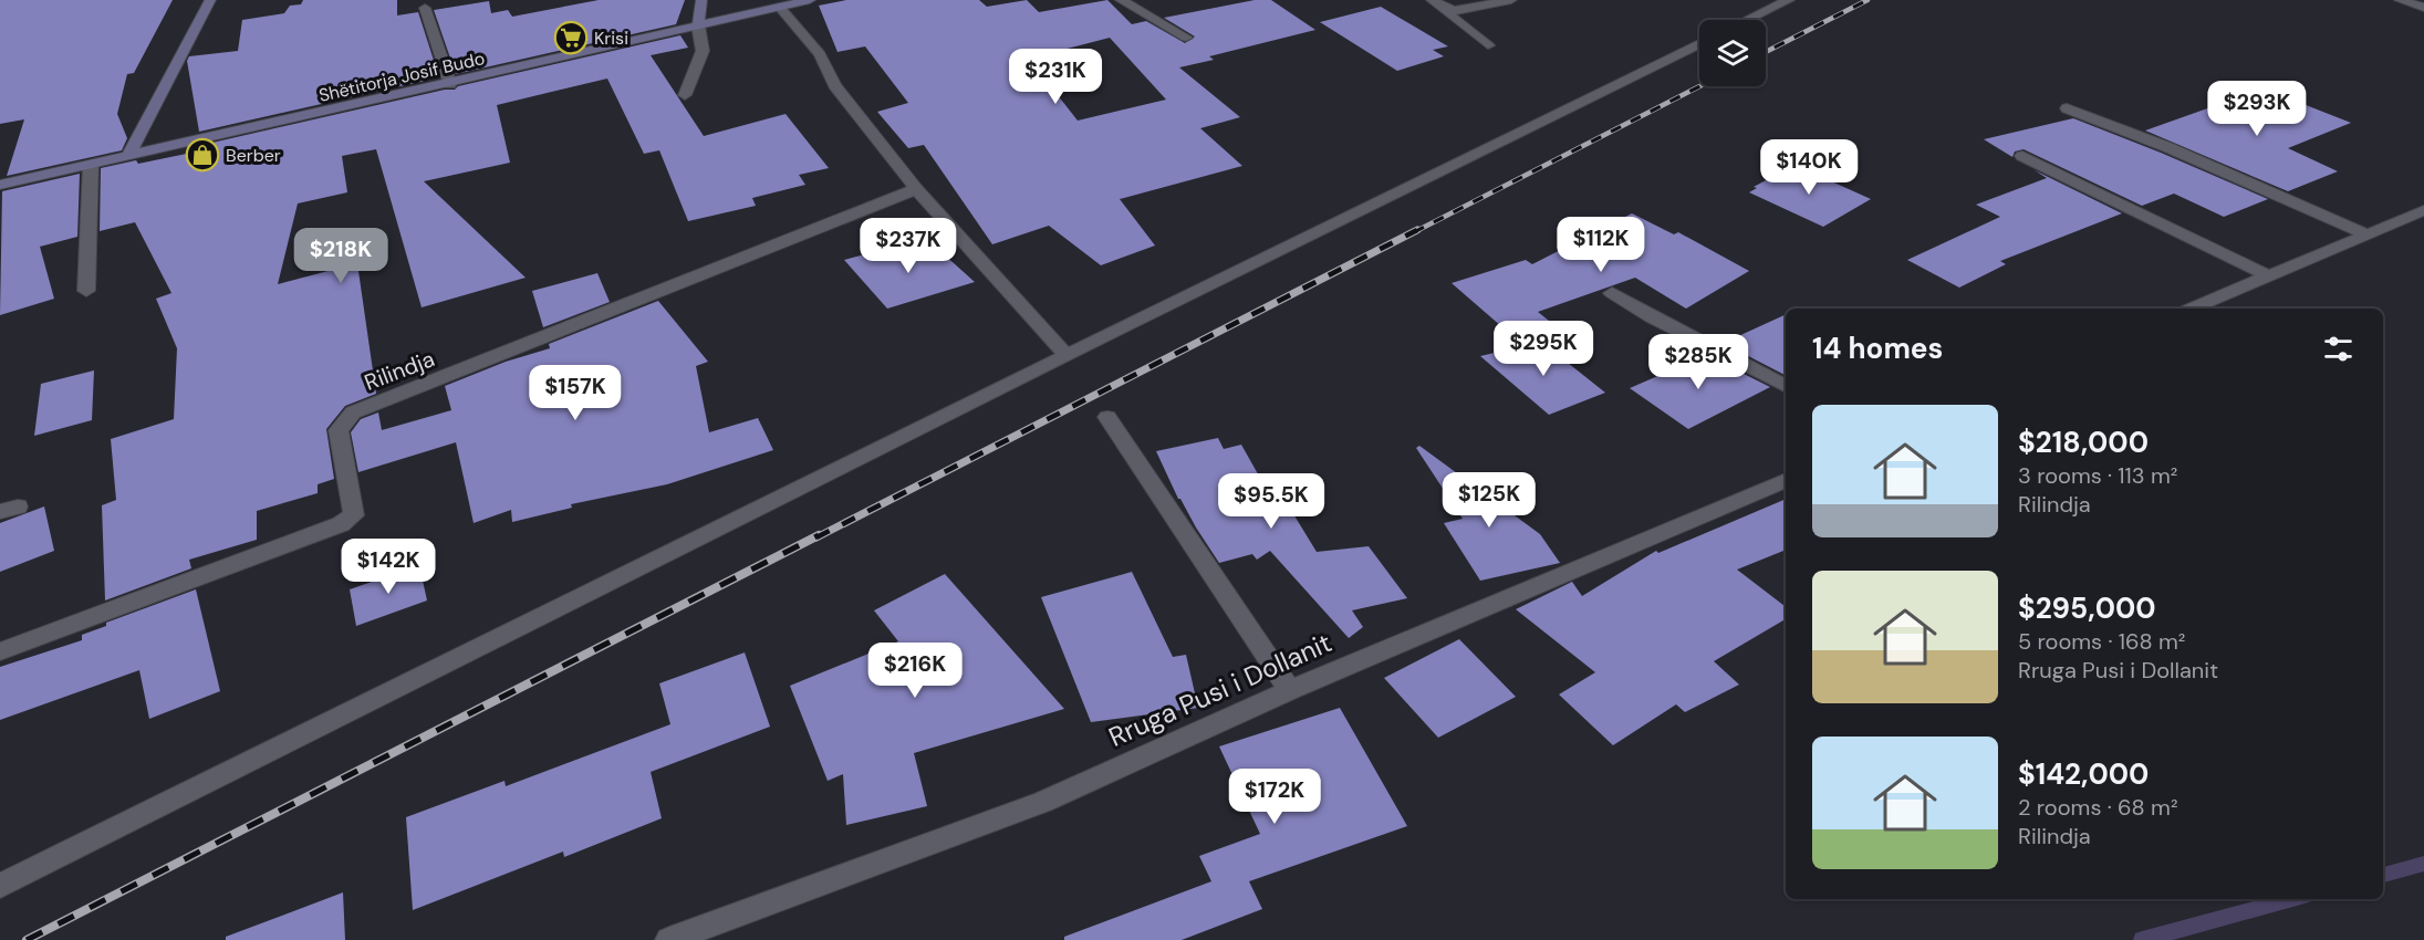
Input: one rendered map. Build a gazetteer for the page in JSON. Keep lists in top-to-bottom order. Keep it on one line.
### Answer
{"streets":{"main road":["Shëtitorja Josif Budo"],"street":["Rilindja","Rruga Pusi i Dollanit"]},"places":{"supermarket":["Krisi"],"shop":["Berber"]},"page":{"price":["$231K","$293K","$140K","$112K","$237K","$218K","$295K","$285K","$157K","$125K","$95.5K","$142K","$216K","$172K"],"heading":"14 homes","list":[{"name":"$218,000","note":"3 rooms · 113 m² · Rilindja"},{"name":"$295,000","note":"5 rooms · 168 m² · Rruga Pusi i Dollanit"},{"name":"$142,000","note":"2 rooms · 68 m² · Rilindja"}]}}
